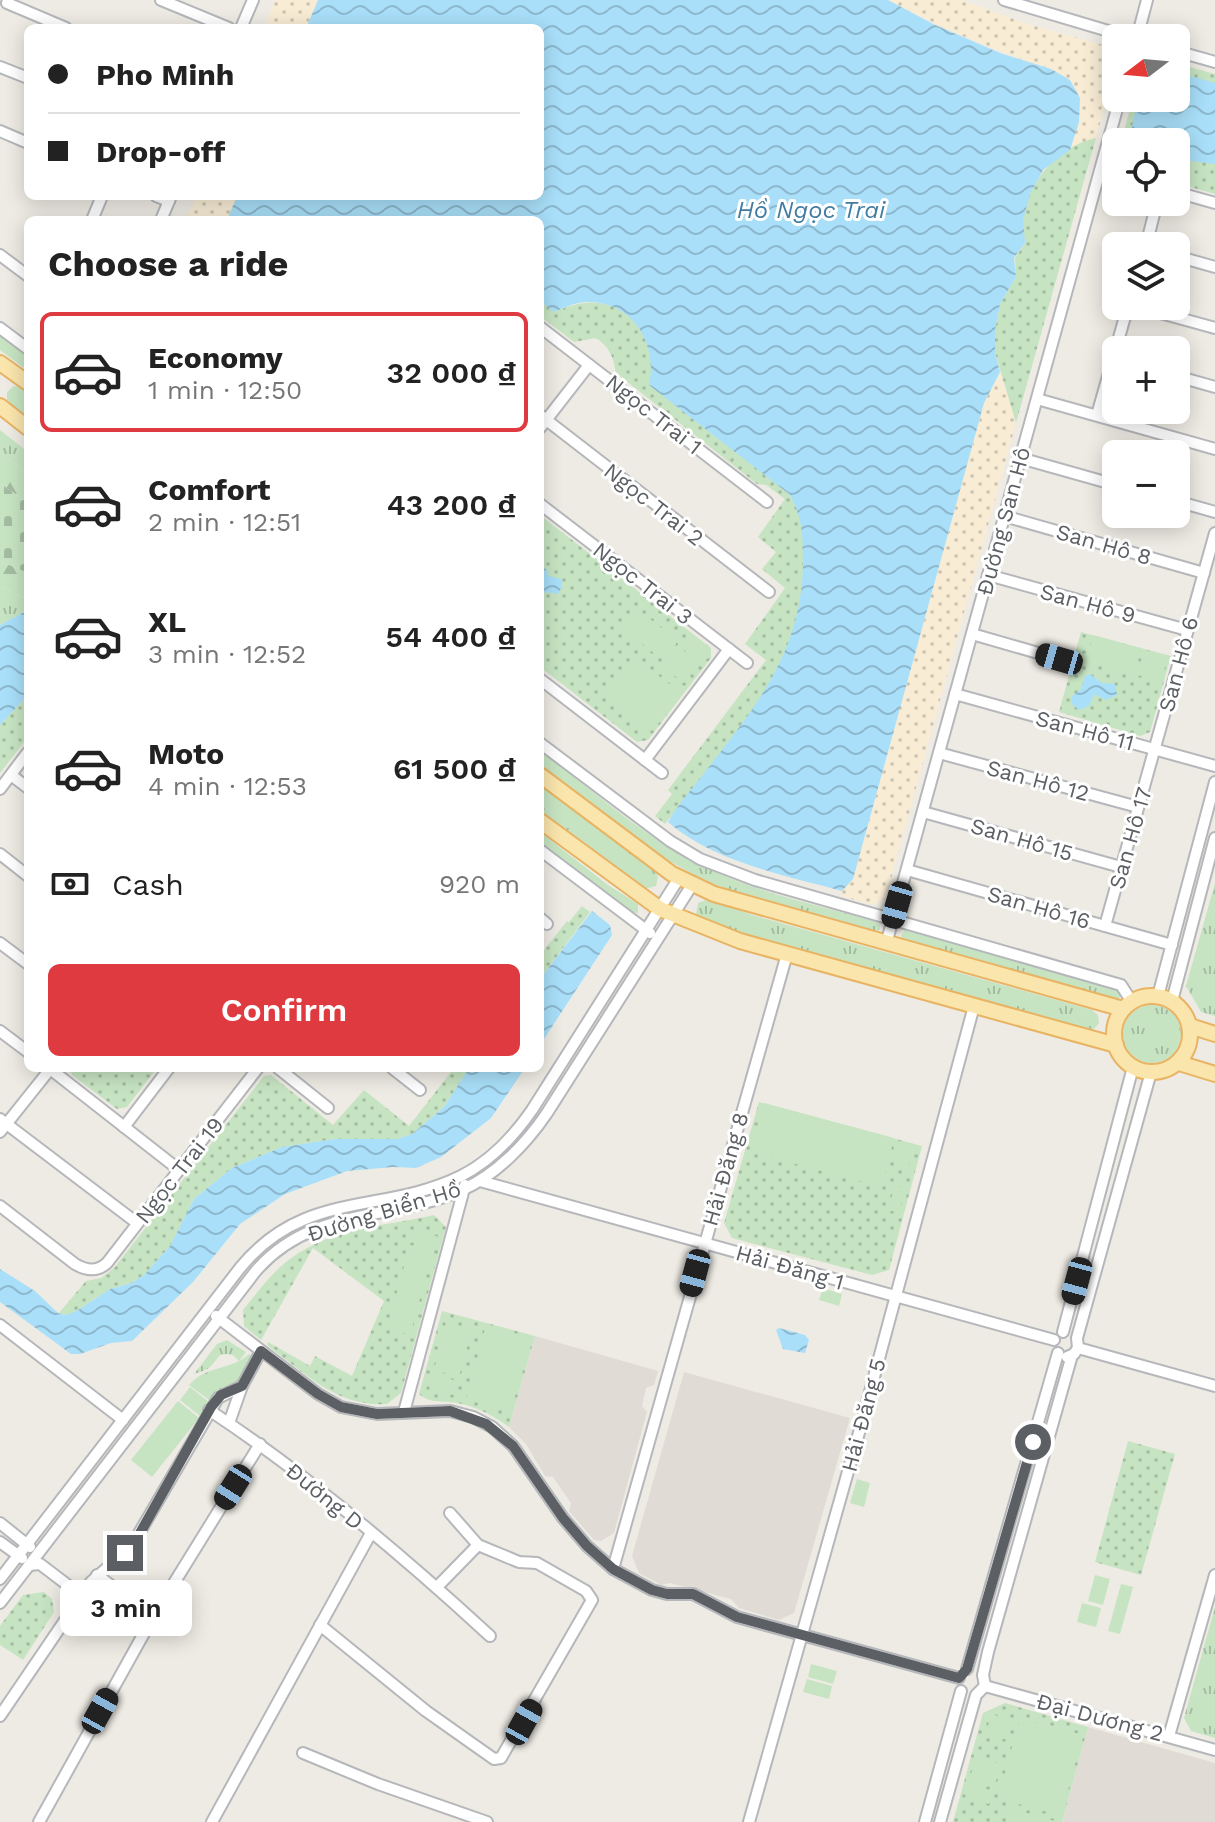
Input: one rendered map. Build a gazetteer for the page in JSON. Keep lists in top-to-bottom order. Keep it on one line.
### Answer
{"streets":{"street":["Ngọc Trai 1","Ngọc Trai 2","Đường San Hô","San Hô 8","Ngọc Trai 3","San Hô 9","San Hô 6","San Hô 11","San Hô 12","San Hô 17","San Hô 15","San Hô 16","Hải Đăng 8","Ngọc Trai 19","Đường Biển Hồ","Hải Đăng 1","Hải Đăng 5","Đường D","Đại Dương 2"]},"crossings":[["Đường San Hô","San Hô 8"],["Đường San Hô","San Hô 9"],["Đường San Hô","San Hô 11"],["Đường San Hô","San Hô 12"],["Đường San Hô","San Hô 15"],["Đường San Hô","San Hô 16"],["San Hô 8","San Hô 6"],["San Hô 9","San Hô 6"],["San Hô 6","San Hô 11"],["San Hô 6","San Hô 17"],["San Hô 11","San Hô 17"],["San Hô 12","San Hô 17"],["San Hô 17","San Hô 15"],["San Hô 17","San Hô 16"],["Hải Đăng 8","Hải Đăng 1"],["Đường Biển Hồ","Hải Đăng 1"],["Hải Đăng 1","Hải Đăng 5"]],"water":["Hồ Ngọc Trai"],"north":"left","page":{"map_buttons":["+","−"],"banner":["Pho Minh","Drop-off"],"heading":"Choose a ride","list":[{"name":"Economy","note":"1 min · 12:50","value":"32 000 ₫"},{"name":"Comfort","note":"2 min · 12:51","value":"43 200 ₫"},{"name":"XL","note":"3 min · 12:52","value":"54 400 ₫"},{"name":"Moto","note":"4 min · 12:53","value":"61 500 ₫"}],"pay":["Cash","920 m"],"buttons":"Confirm","bubble":"3 min"}}
